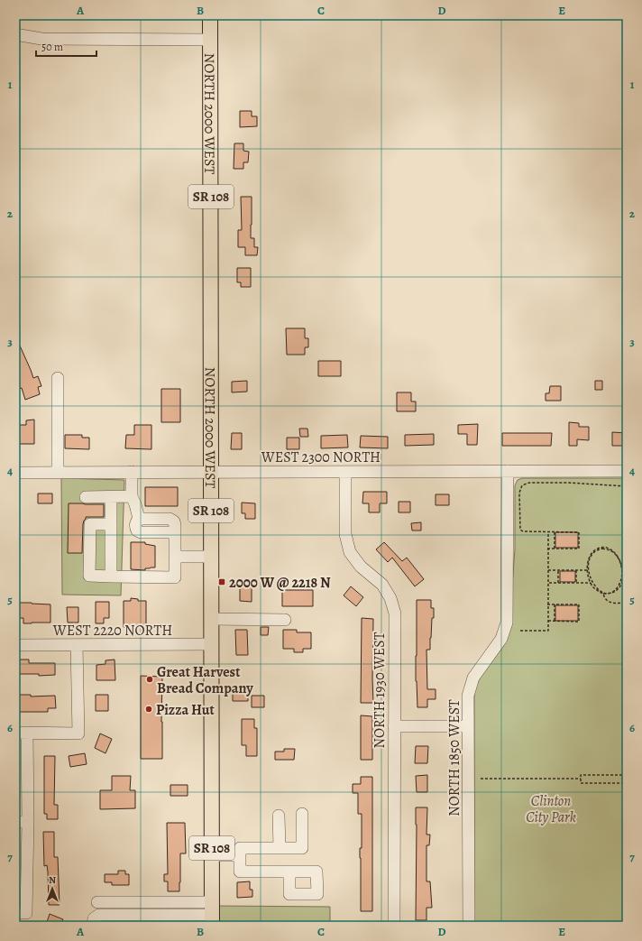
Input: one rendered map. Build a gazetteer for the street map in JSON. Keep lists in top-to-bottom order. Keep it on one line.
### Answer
{"streets":{"main road":["NORTH 2000 WEST","SR 108"],"street":["WEST 2300 NORTH","WEST 2220 NORTH","NORTH 1930 WEST","NORTH 1850 WEST"]},"crossings":[["NORTH 2000 WEST","WEST 2300 NORTH"],["NORTH 2000 WEST","WEST 2220 NORTH"],["WEST 2300 NORTH","NORTH 1930 WEST"],["WEST 2300 NORTH","NORTH 1850 WEST"]],"parks":["Clinton City Park"],"places":{"transit":["2000 W @ 2218 N"],"other":["Great Harvest Bread Company","Pizza Hut"]},"scale_bar":"50 m","north":"top","grid":{"columns":["A","B","C","D","E"],"rows":["1","2","3","4","5","6","7"]}}
